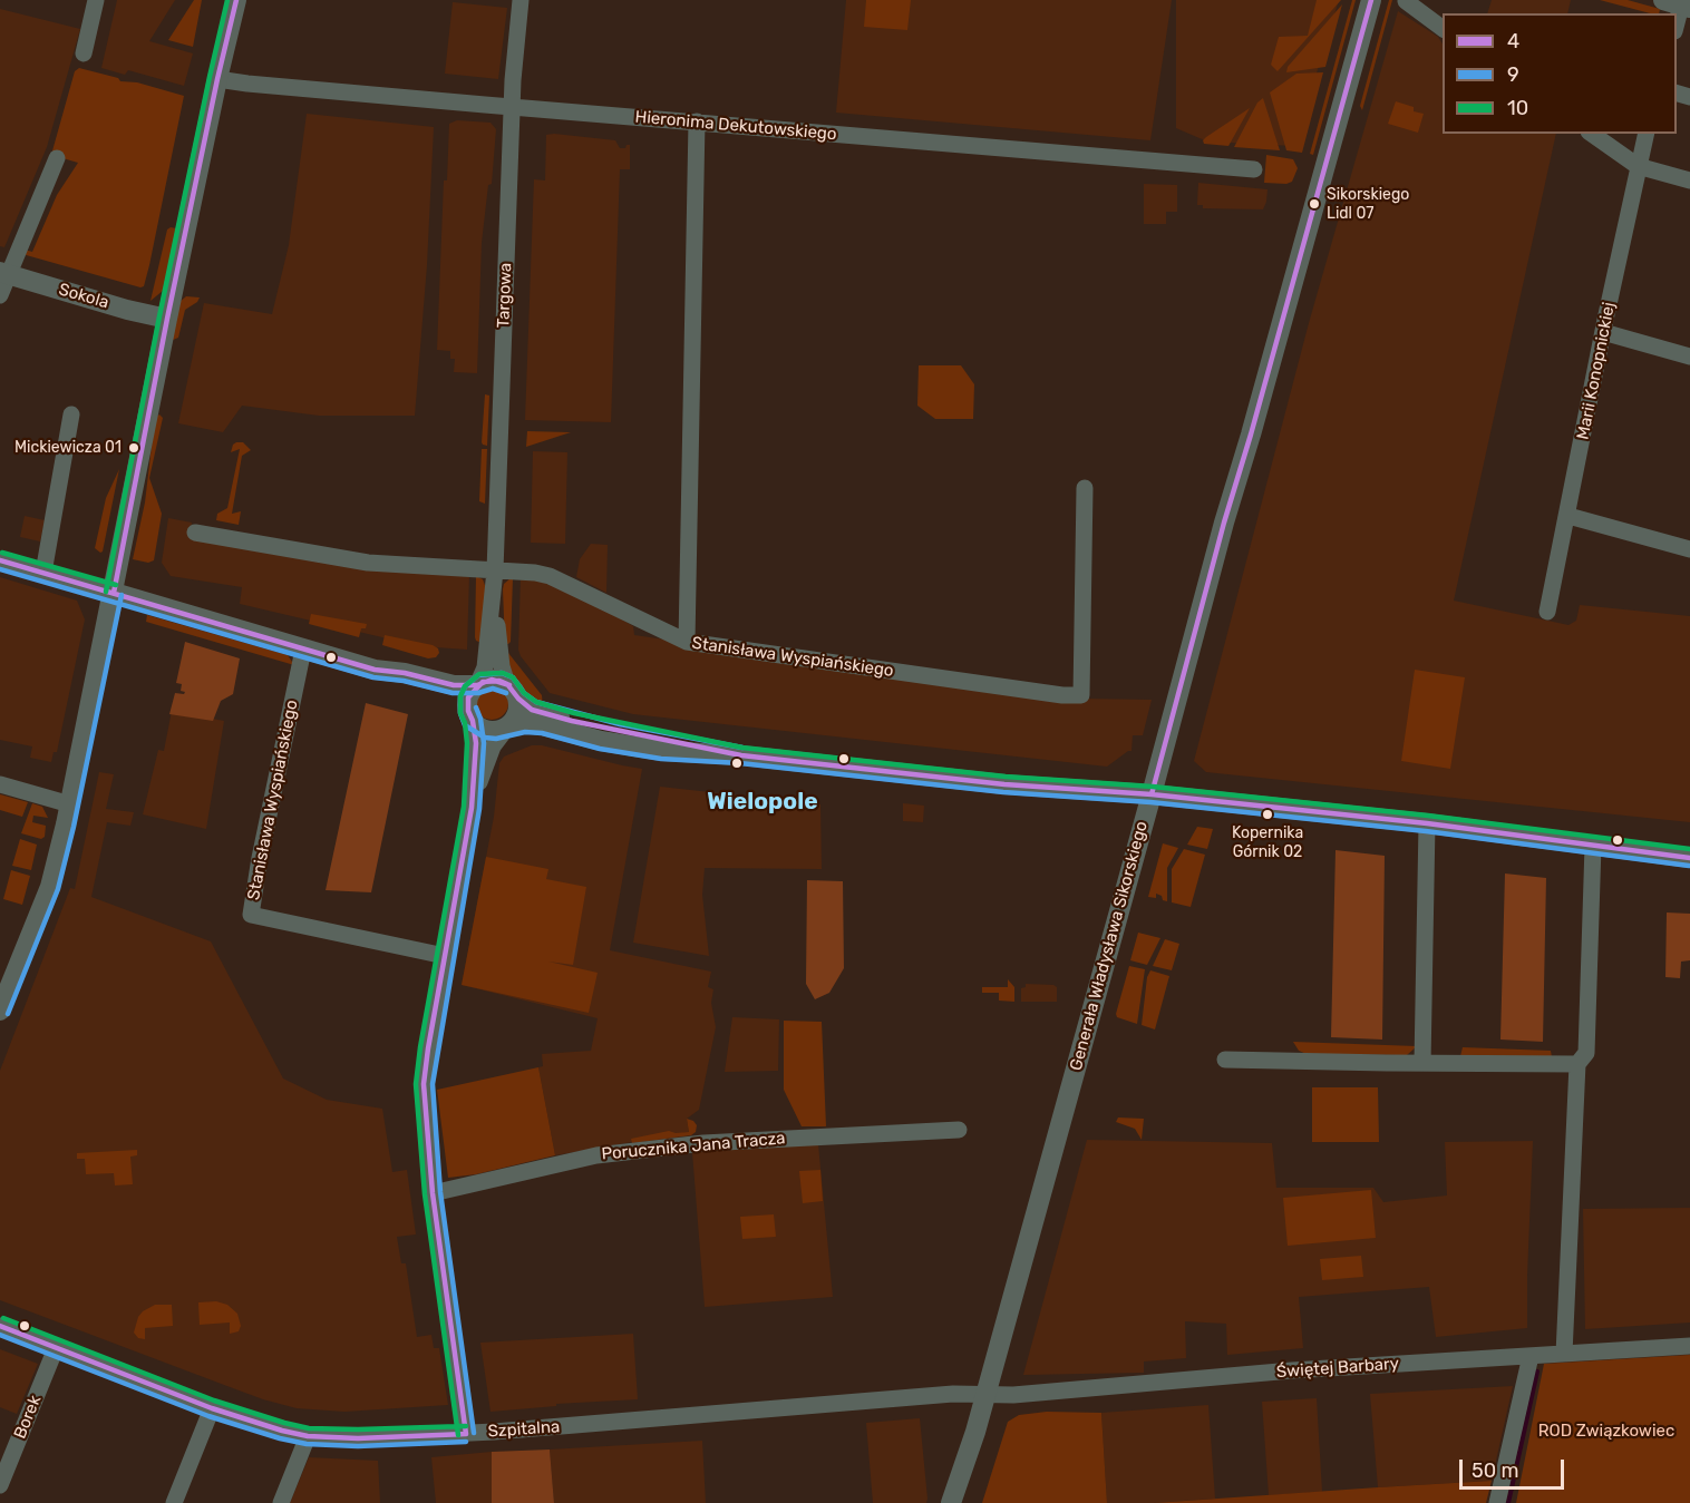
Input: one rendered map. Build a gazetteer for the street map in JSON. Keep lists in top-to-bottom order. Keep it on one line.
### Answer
{"streets":{"street":["Hieronima Dekutowskiego","Targowa","Sokola","Marii Konopnickiej","Stanisława Wyspiańskiego","Generała Władysława Sikorskiego","Porucznika Jana Tracza","Świętej Barbary","Borek","Szpitalna"]},"crossings":[["Hieronima Dekutowskiego","Targowa"],["Targowa","Stanisława Wyspiańskiego"],["Generała Władysława Sikorskiego","Świętej Barbary"],["Generała Władysława Sikorskiego","Szpitalna"],["Świętej Barbary","Szpitalna"],["Borek","Szpitalna"]],"districts":["Wielopole"],"parks":["ROD Związkowiec"],"places":["Sikorskiego Lidl 07","Mickiewicza 01","Kopernika Górnik 02"],"lines":["transit line 4","transit line 10","transit line 9"],"legend":["4","9","10"],"scale_bar":"50 m"}
